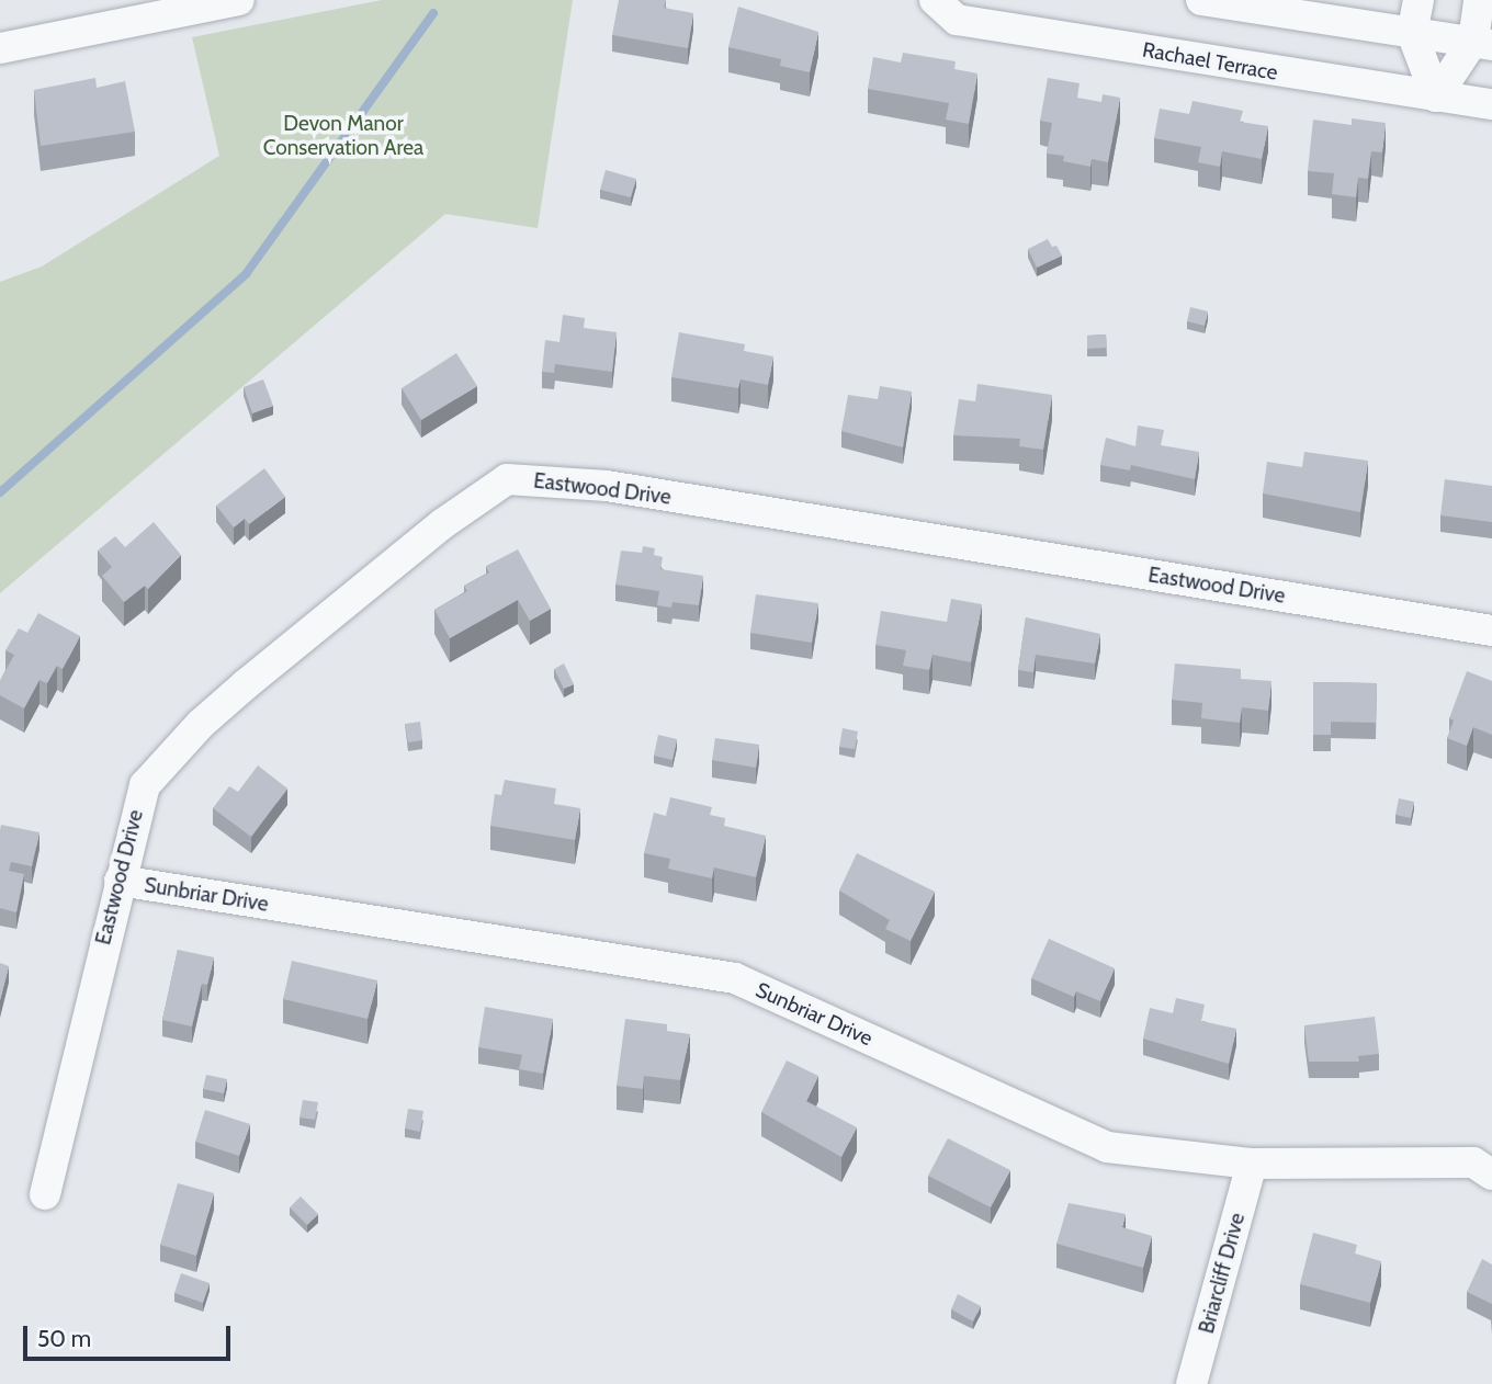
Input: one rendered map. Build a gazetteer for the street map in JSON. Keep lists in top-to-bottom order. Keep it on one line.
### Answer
{"streets":{"street":["Rachael Terrace","Eastwood Drive","Sunbriar Drive","Briarcliff Drive"]},"crossings":[["Eastwood Drive","Sunbriar Drive"],["Sunbriar Drive","Briarcliff Drive"]],"parks":["Devon Manor Conservation Area"],"scale_bar":"50 m"}
